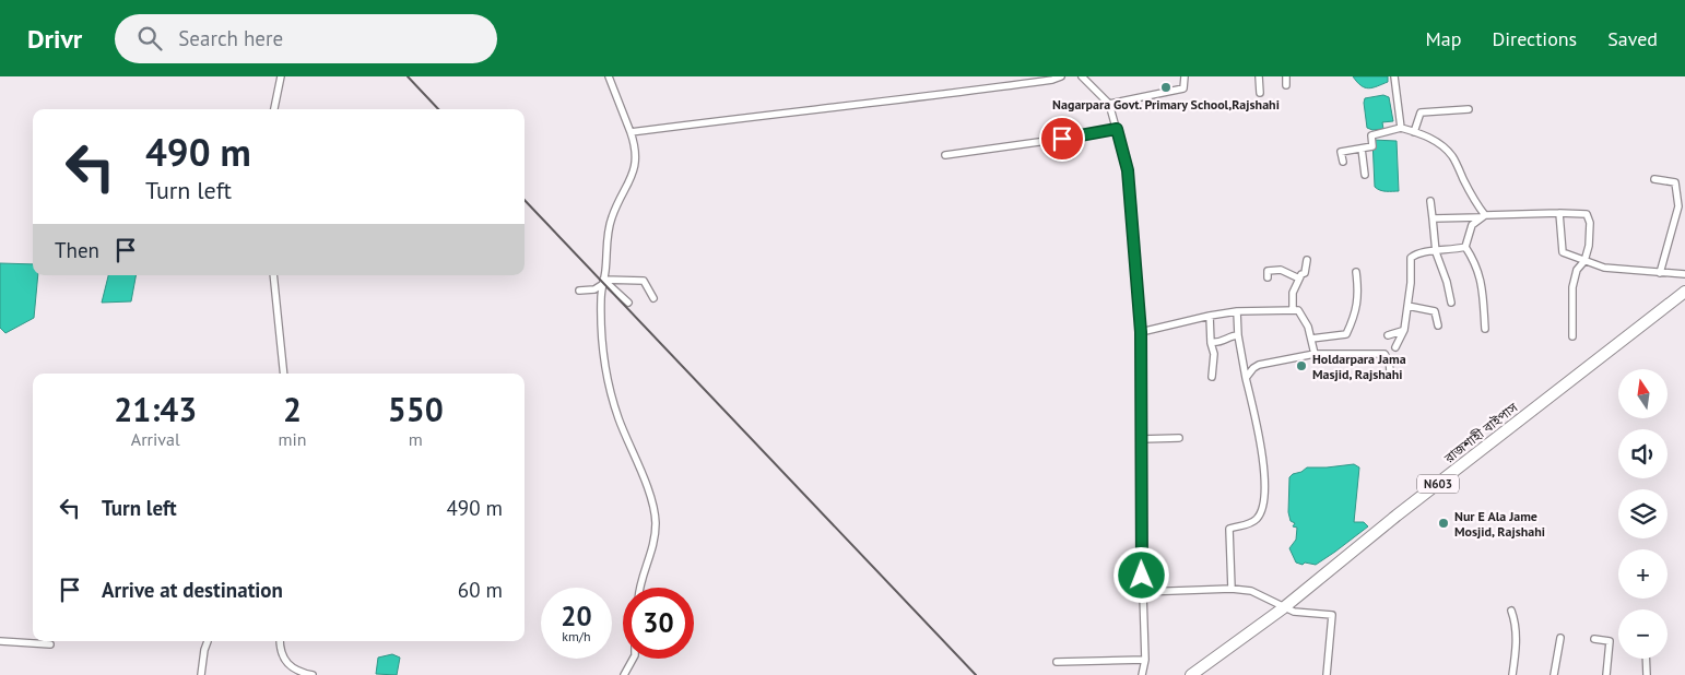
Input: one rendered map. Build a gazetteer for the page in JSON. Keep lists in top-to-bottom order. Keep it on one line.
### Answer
{"streets":{"highway":["রাজশাহী বাইপাস","N603"]},"places":["Nagarpara Govt. Primary School,Rajshahi","Holdarpara Jama Masjid, Rajshahi","Nur E Ala Jame Mosjid, Rajshahi"],"north":"top","page":{"header":"Drivr","search":"Search here","nav":["Map","Directions","Saved"],"turn":["490 m","Turn left"],"then":"Then","map_buttons":["+","−"],"eta":["21:43","Arrival","2","min","550","m"],"list":[{"name":"Turn left","value":"490 m"},{"name":"Arrive at destination","value":"60 m"}],"speed":"20 km/h","limit":"30"}}
